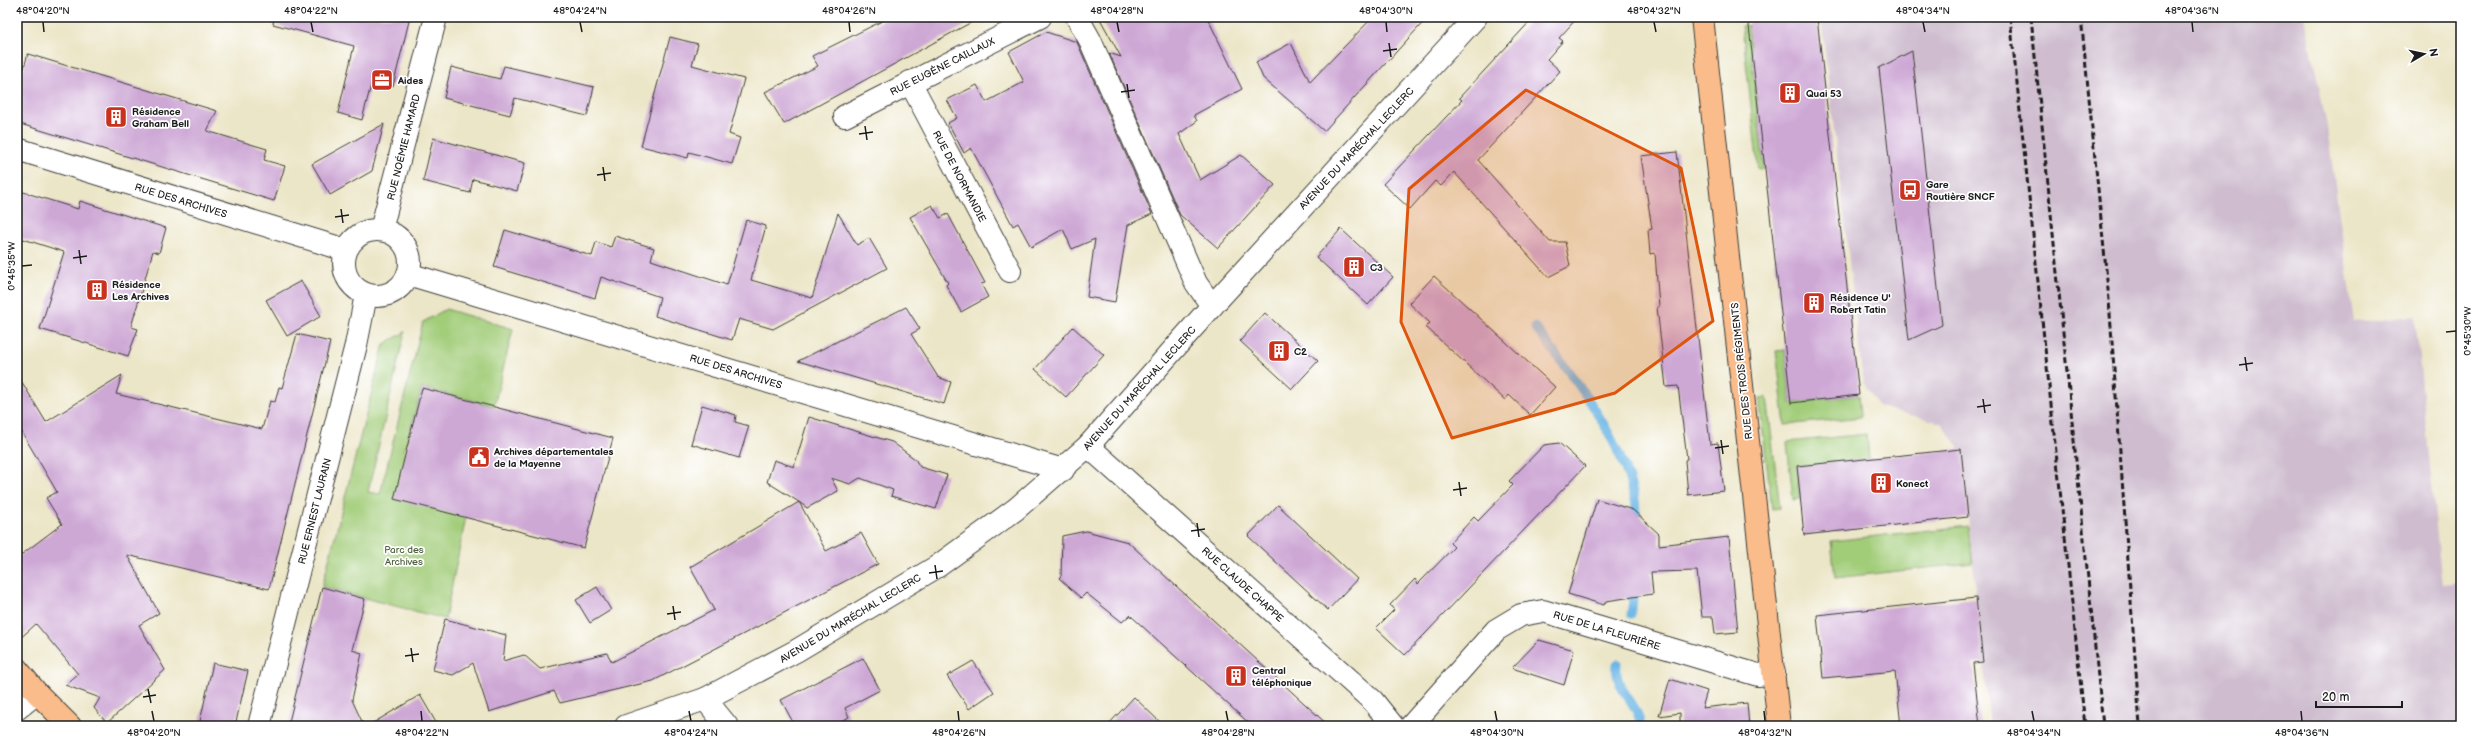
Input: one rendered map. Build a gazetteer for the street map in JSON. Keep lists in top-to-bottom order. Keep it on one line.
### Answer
{"streets":{"main road":["RUE DES TROIS RÉGIMENTS"],"street":["RUE EUGÈNE CAILLAUX","RUE NOÉMIE HAMARD","AVENUE DU MARÉCHAL LECLERC","RUE DE NORMANDIE","RUE DES ARCHIVES","RUE ERNEST LAURAIN","RUE CLAUDE CHAPPE","RUE DE LA FLEURIÈRE"]},"crossings":[["RUE EUGÈNE CAILLAUX","RUE DE NORMANDIE"],["RUE NOÉMIE HAMARD","RUE DES ARCHIVES"],["RUE NOÉMIE HAMARD","RUE ERNEST LAURAIN"],["AVENUE DU MARÉCHAL LECLERC","RUE DES ARCHIVES"],["AVENUE DU MARÉCHAL LECLERC","RUE CLAUDE CHAPPE"],["RUE DES ARCHIVES","RUE ERNEST LAURAIN"],["RUE DES TROIS RÉGIMENTS","RUE DE LA FLEURIÈRE"]],"parks":["Parc des Archives"],"places":{"office":["Aides"],"building":["Quai 53","Résidence Graham Bell","C3","Résidence Les Archives","Résidence U' Robert Tatin","C2","Konect","Central téléphonique"],"bus stop":["Gare Routière SNCF"],"public building":["Archives départementales de la Mayenne"]},"scale_bar":"20 m","north":"right","coordinates":["48°04'20\"N","48°04'22\"N","48°04'24\"N","48°04'26\"N","48°04'28\"N","48°04'30\"N","48°04'32\"N","48°04'34\"N","48°04'36\"N","0°45'35\"W","0°45'30\"W"]}
